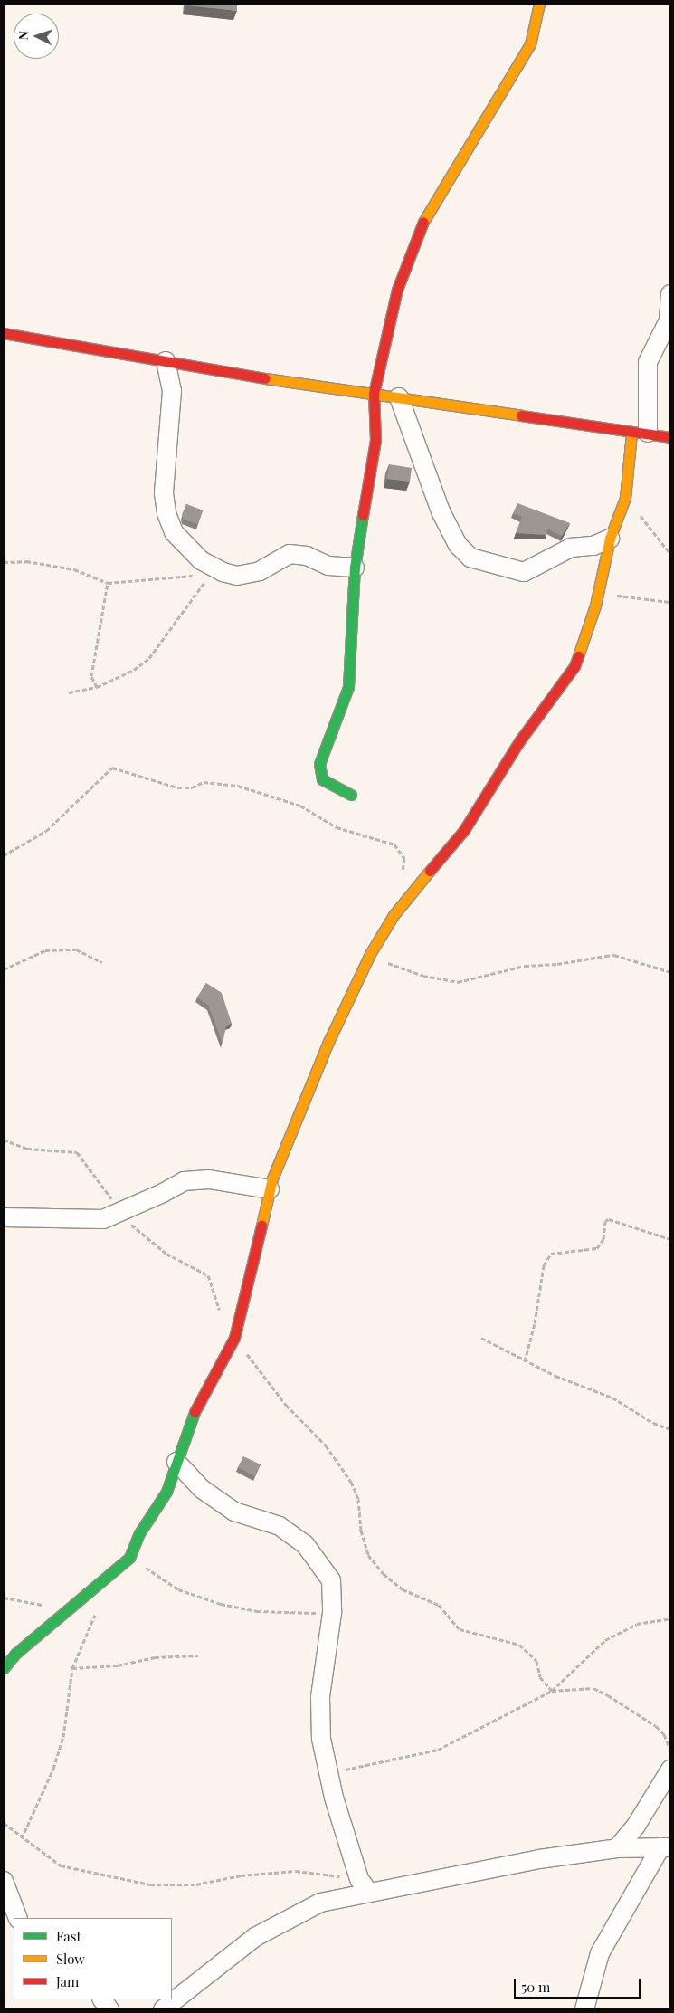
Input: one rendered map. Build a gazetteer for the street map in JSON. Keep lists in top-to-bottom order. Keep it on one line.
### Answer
{"legend":["Fast","Slow","Jam"],"scale_bar":"50 m","north":"left"}
